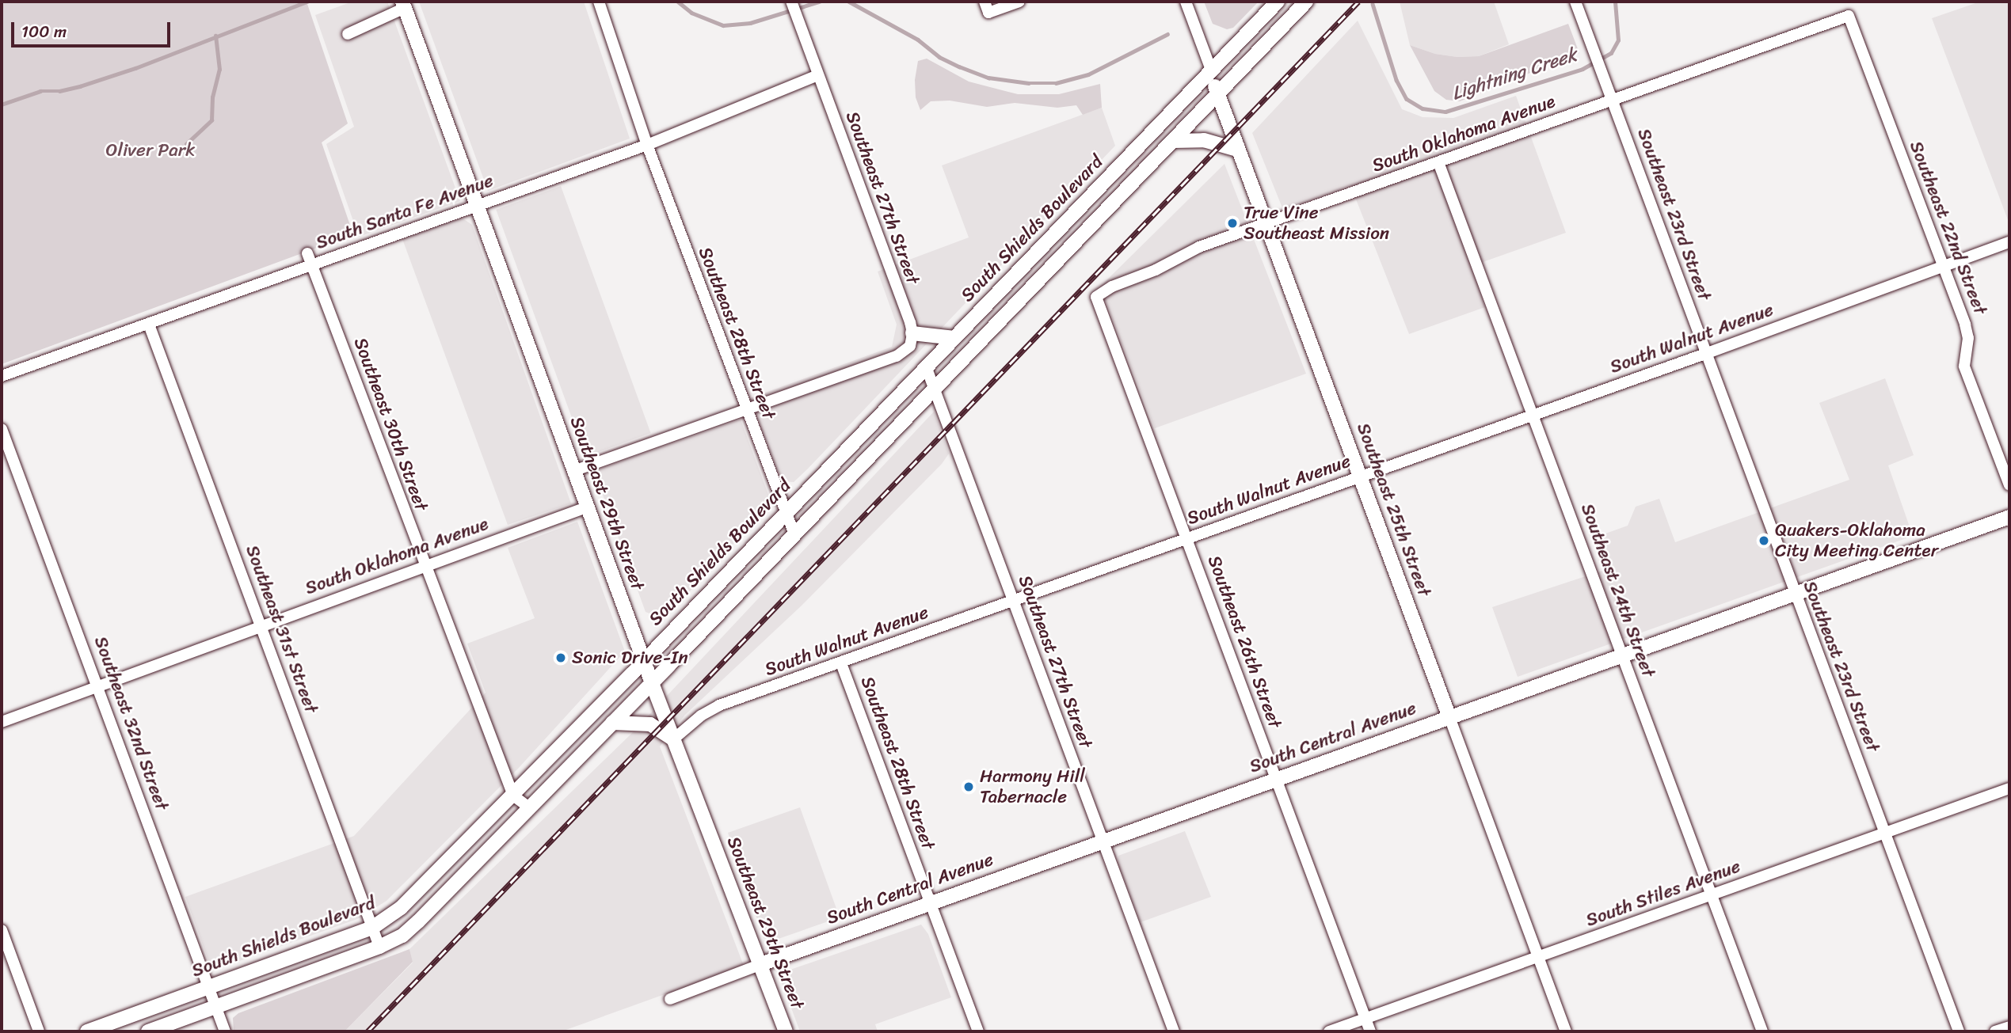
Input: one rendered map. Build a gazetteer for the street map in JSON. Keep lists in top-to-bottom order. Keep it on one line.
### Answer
{"streets":{"main road":["South Shields Boulevard","Southeast 29th Street","Southeast 25th Street","South Central Avenue"],"street":["South Oklahoma Avenue","Southeast 27th Street","South Santa Fe Avenue","Southeast 23rd Street","Southeast 22nd Street","Southeast 28th Street","South Walnut Avenue","Southeast 30th Street","Southeast 24th Street","Southeast 31st Street","Southeast 26th Street","Southeast 32nd Street","South Stiles Avenue"]},"crossings":[["South Oklahoma Avenue","Southeast 23rd Street"],["South Oklahoma Avenue","Southeast 22nd Street"],["South Oklahoma Avenue","Southeast 30th Street"],["South Oklahoma Avenue","Southeast 29th Street"],["South Oklahoma Avenue","Southeast 25th Street"],["South Oklahoma Avenue","Southeast 24th Street"],["South Oklahoma Avenue","Southeast 31st Street"],["South Oklahoma Avenue","Southeast 26th Street"],["South Oklahoma Avenue","Southeast 32nd Street"],["Southeast 27th Street","South Santa Fe Avenue"],["Southeast 27th Street","South Shields Boulevard"],["Southeast 27th Street","South Walnut Avenue"],["Southeast 27th Street","South Central Avenue"],["South Santa Fe Avenue","Southeast 28th Street"],["South Santa Fe Avenue","Southeast 30th Street"],["South Santa Fe Avenue","Southeast 29th Street"],["South Santa Fe Avenue","Southeast 31st Street"],["Southeast 23rd Street","South Walnut Avenue"],["Southeast 23rd Street","South Central Avenue"],["Southeast 23rd Street","South Stiles Avenue"],["Southeast 22nd Street","South Walnut Avenue"],["South Shields Boulevard","Southeast 28th Street"],["South Shields Boulevard","Southeast 30th Street"],["South Shields Boulevard","Southeast 29th Street"],["South Shields Boulevard","Southeast 25th Street"],["South Shields Boulevard","Southeast 31st Street"],["South Shields Boulevard","Southeast 32nd Street"],["Southeast 28th Street","South Walnut Avenue"],["Southeast 28th Street","South Central Avenue"],["South Walnut Avenue","Southeast 29th Street"],["South Walnut Avenue","Southeast 25th Street"],["South Walnut Avenue","Southeast 24th Street"],["South Walnut Avenue","Southeast 26th Street"],["Southeast 29th Street","South Central Avenue"],["Southeast 25th Street","South Central Avenue"],["Southeast 25th Street","South Stiles Avenue"],["Southeast 24th Street","South Central Avenue"],["Southeast 24th Street","South Stiles Avenue"],["Southeast 26th Street","South Central Avenue"],["Southeast 26th Street","South Stiles Avenue"]],"water":["Lightning Creek"],"parks":["Oliver Park"],"places":["True Vine Southeast Mission","Quakers-Oklahoma City Meeting Center","Sonic Drive-In","Harmony Hill Tabernacle"],"scale_bar":"100 m"}
